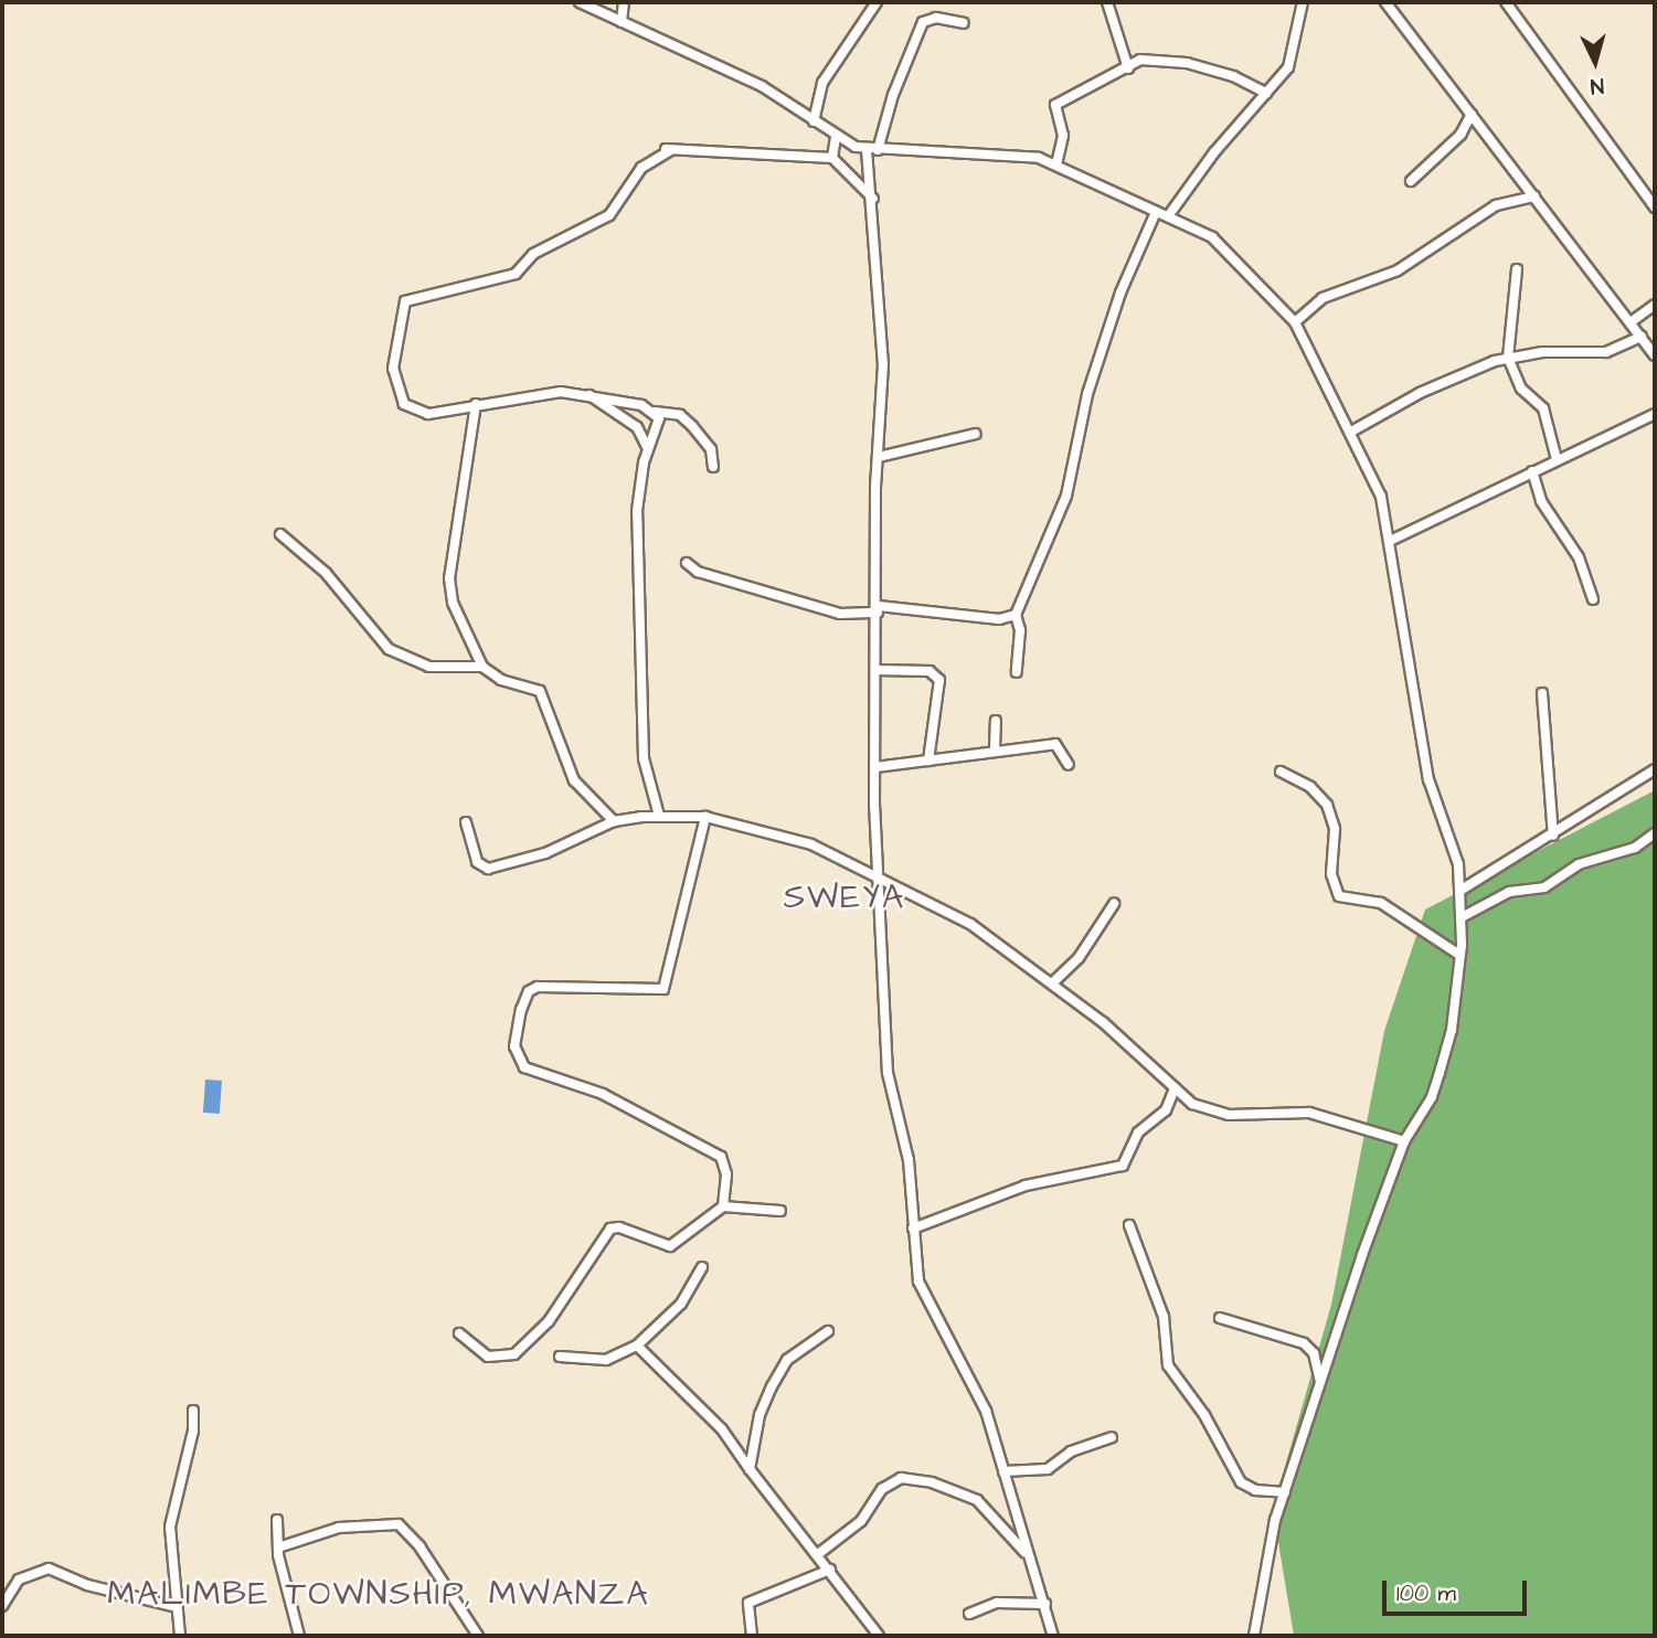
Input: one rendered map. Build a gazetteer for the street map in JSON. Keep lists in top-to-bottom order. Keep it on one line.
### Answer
{"districts":["SWEYA","MALIMBE TOWNSHIP, MWANZA"],"scale_bar":"100 m","north":"bottom"}
